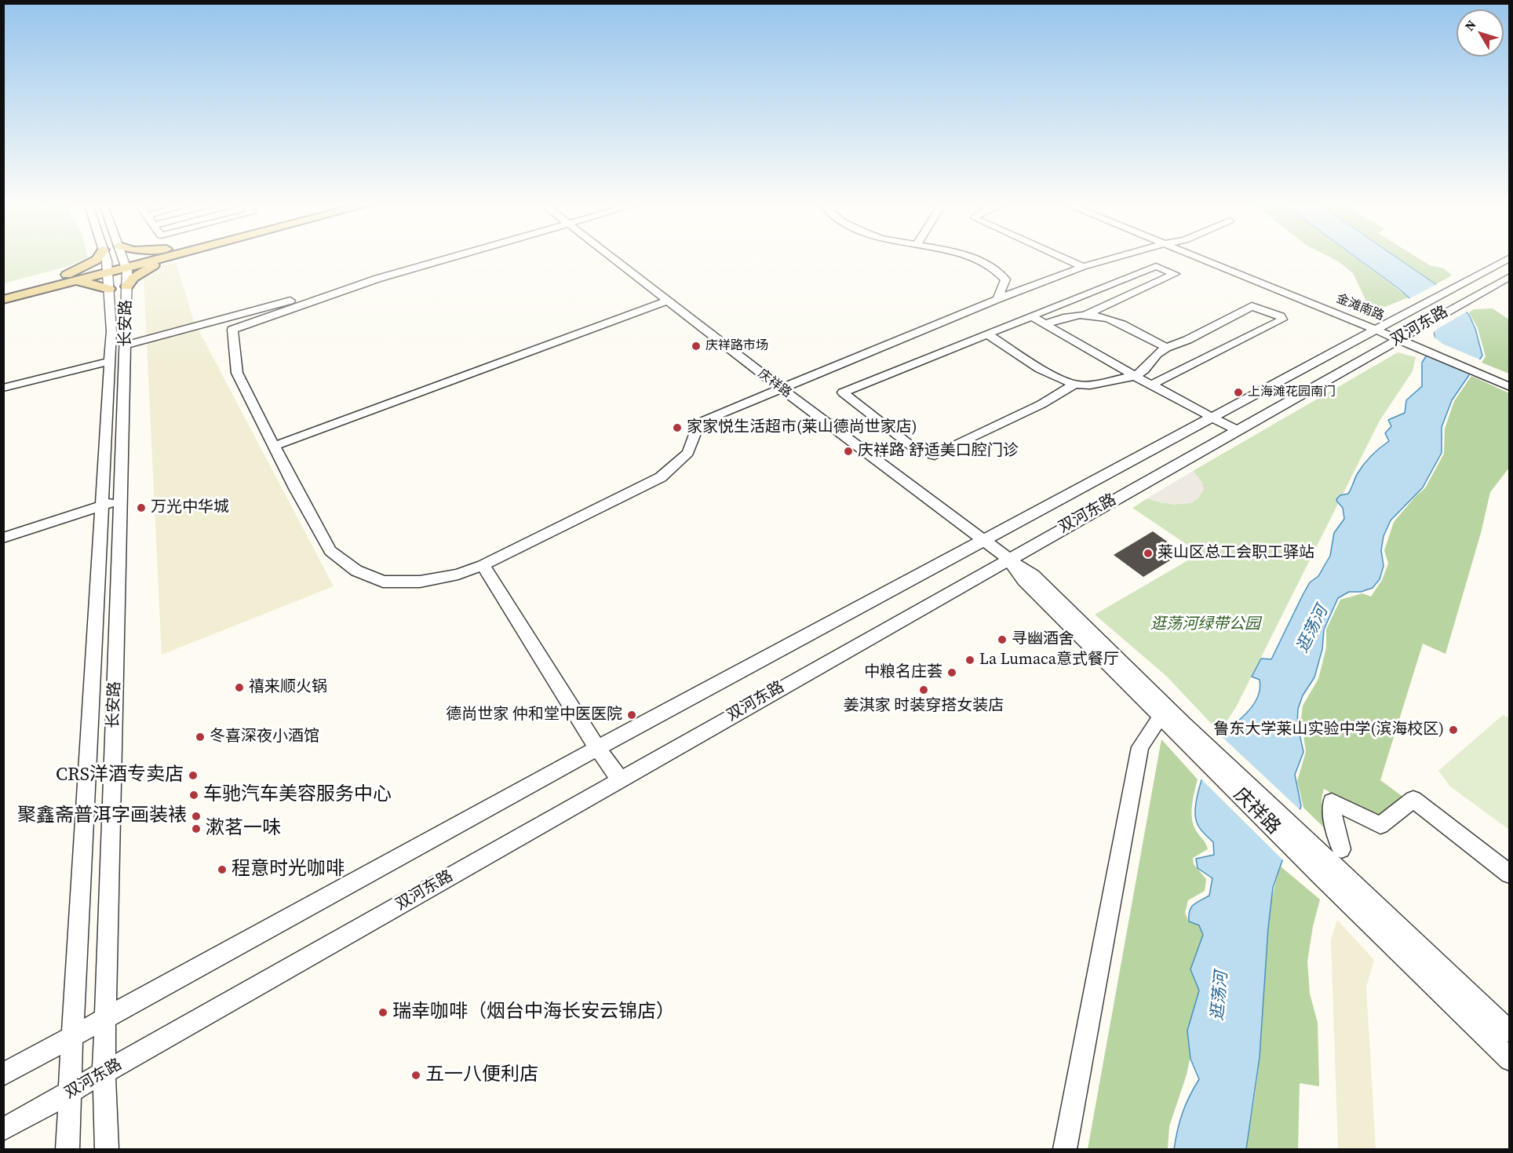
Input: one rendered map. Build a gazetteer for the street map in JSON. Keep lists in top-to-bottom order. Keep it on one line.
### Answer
{"streets":{"street":["金滩南路","长安路","双河东路","庆祥路"]},"crossings":[["金滩南路","双河东路"],["长安路","双河东路"],["双河东路","庆祥路"]],"water":["逛荡河"],"parks":["逛荡河绿带公园"],"places":["庆祥路市场","上海滩花园南门","家家悦生活超市(莱山德尚世家店)","庆祥路 舒适美口腔门诊","万光中华城","莱山区总工会职工驿站","寻幽酒舍","La Lumaca意式餐厅","中粮名庄荟","禧来顺火锅","姜淇家 时装穿搭女装店","德尚世家 仲和堂中医医院","鲁东大学莱山实验中学(滨海校区)","冬喜深夜小酒馆","CRS洋酒专卖店","车驰汽车美容服务中心","聚鑫斋普洱字画装裱","漱茗一味","程意时光咖啡","瑞幸咖啡（烟台中海长安云锦店）","五一八便利店"],"north":"top left"}
